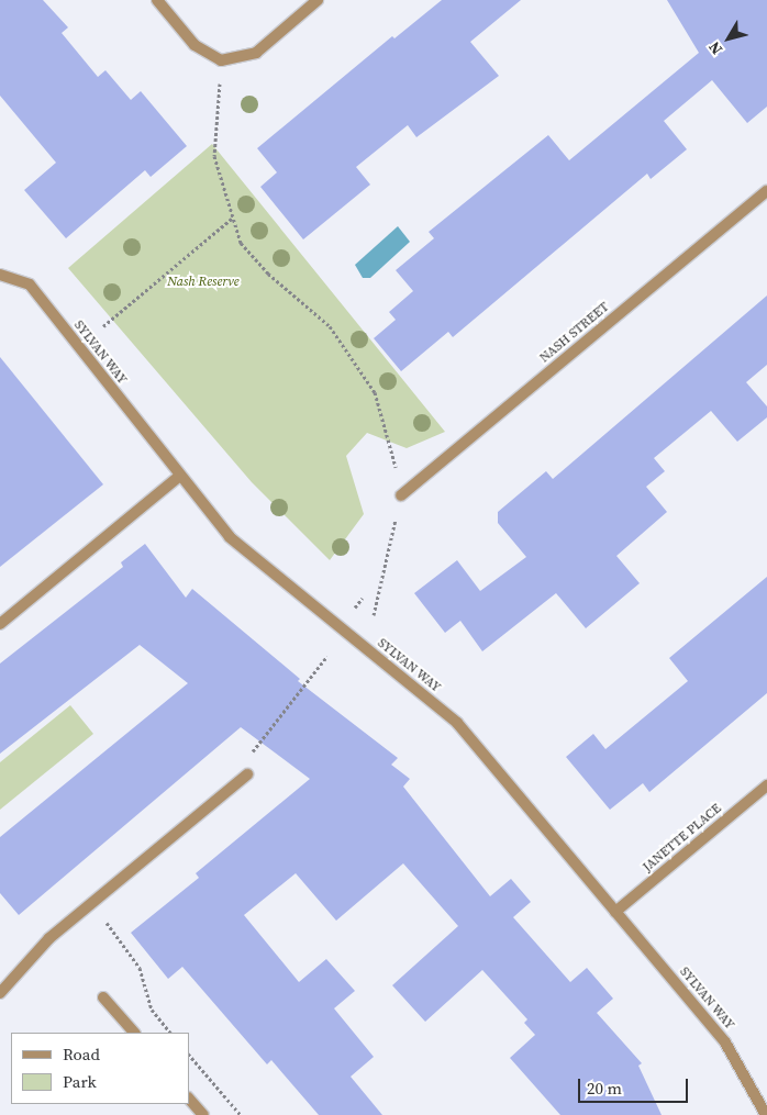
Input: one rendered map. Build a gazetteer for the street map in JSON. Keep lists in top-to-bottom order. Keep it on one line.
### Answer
{"streets":{"street":["NASH STREET","SYLVAN WAY","JANETTE PLACE"]},"crossings":[["SYLVAN WAY","JANETTE PLACE"]],"parks":["Nash Reserve"],"legend":["Road","Park"],"scale_bar":"20 m","north":"bottom left"}
